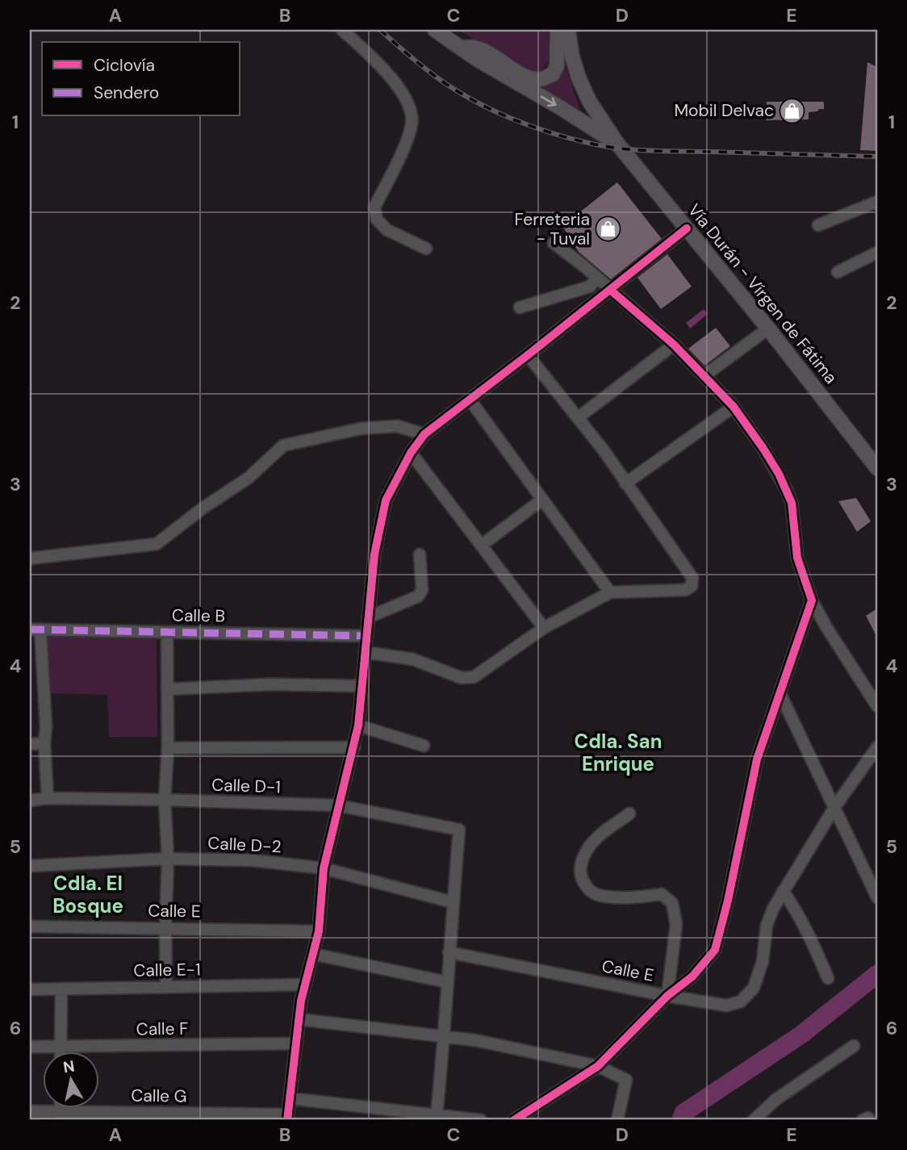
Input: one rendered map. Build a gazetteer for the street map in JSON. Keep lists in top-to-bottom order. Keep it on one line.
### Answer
{"streets":{"main road":["Vía Durán - Vírgen de Fátima"],"street":["Calle B","Calle D-1","Calle D-2","Calle E","Calle E-1","Calle F","Calle G"]},"crossings":[["Calle D-1","Calle D-2"]],"districts":["Cdla. San Enrique","Cdla. El Bosque"],"places":{"shop":["Mobil Delvac","Ferreteria - Tuval"]},"legend":["Ciclovía","Sendero"],"north":"top","grid":{"columns":["A","B","C","D","E"],"rows":["1","2","3","4","5","6"]}}
